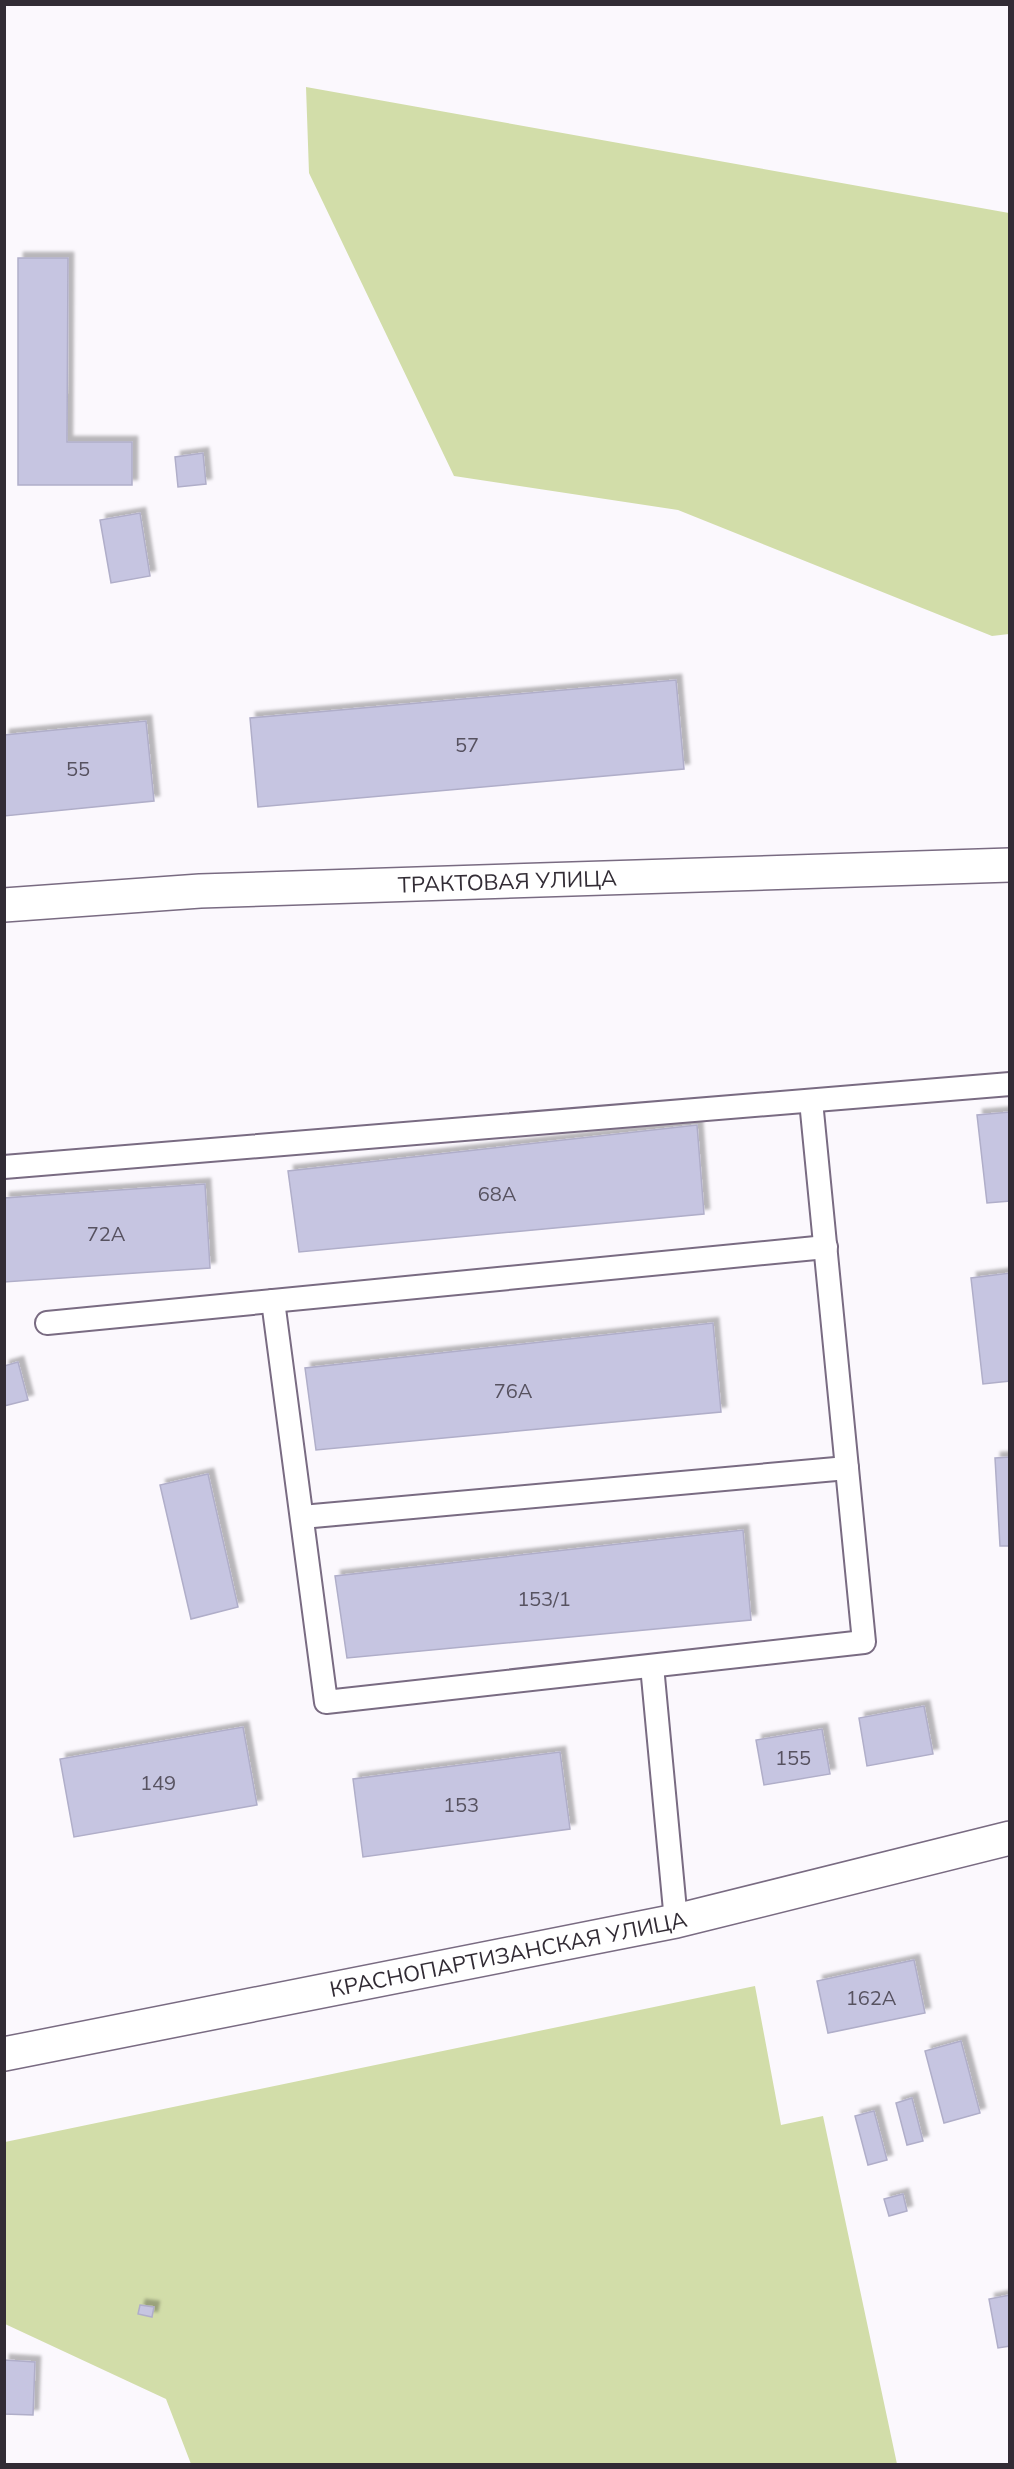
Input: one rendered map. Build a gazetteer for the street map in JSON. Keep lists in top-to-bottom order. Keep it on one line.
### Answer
{"streets":{"street":["ТРАКТОВАЯ УЛИЦА","КРАСНОПАРТИЗАНСКАЯ УЛИЦА"]},"house_numbers":["57","55","68А","72А","76А","153/1","155","149","153","162А"]}
